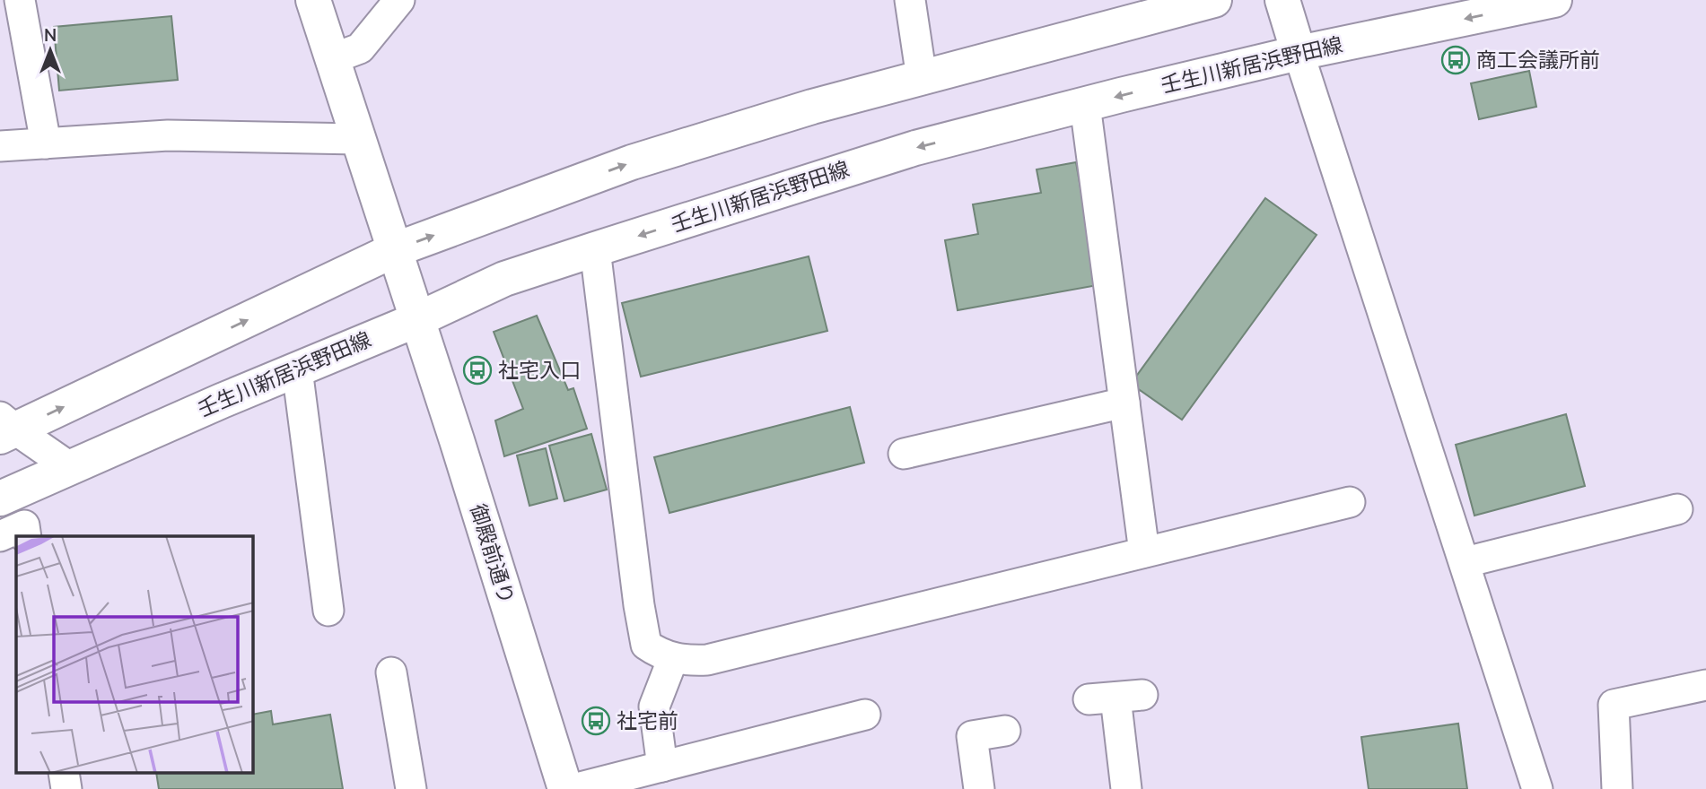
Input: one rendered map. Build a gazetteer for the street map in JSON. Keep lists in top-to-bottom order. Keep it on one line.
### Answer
{"streets":{"main road":["壬生川新居浜野田線","御殿前通り"]},"crossings":[["壬生川新居浜野田線","御殿前通り"]],"places":{"bus stop":["商工会議所前","社宅入口","社宅前"]},"north":"top"}
